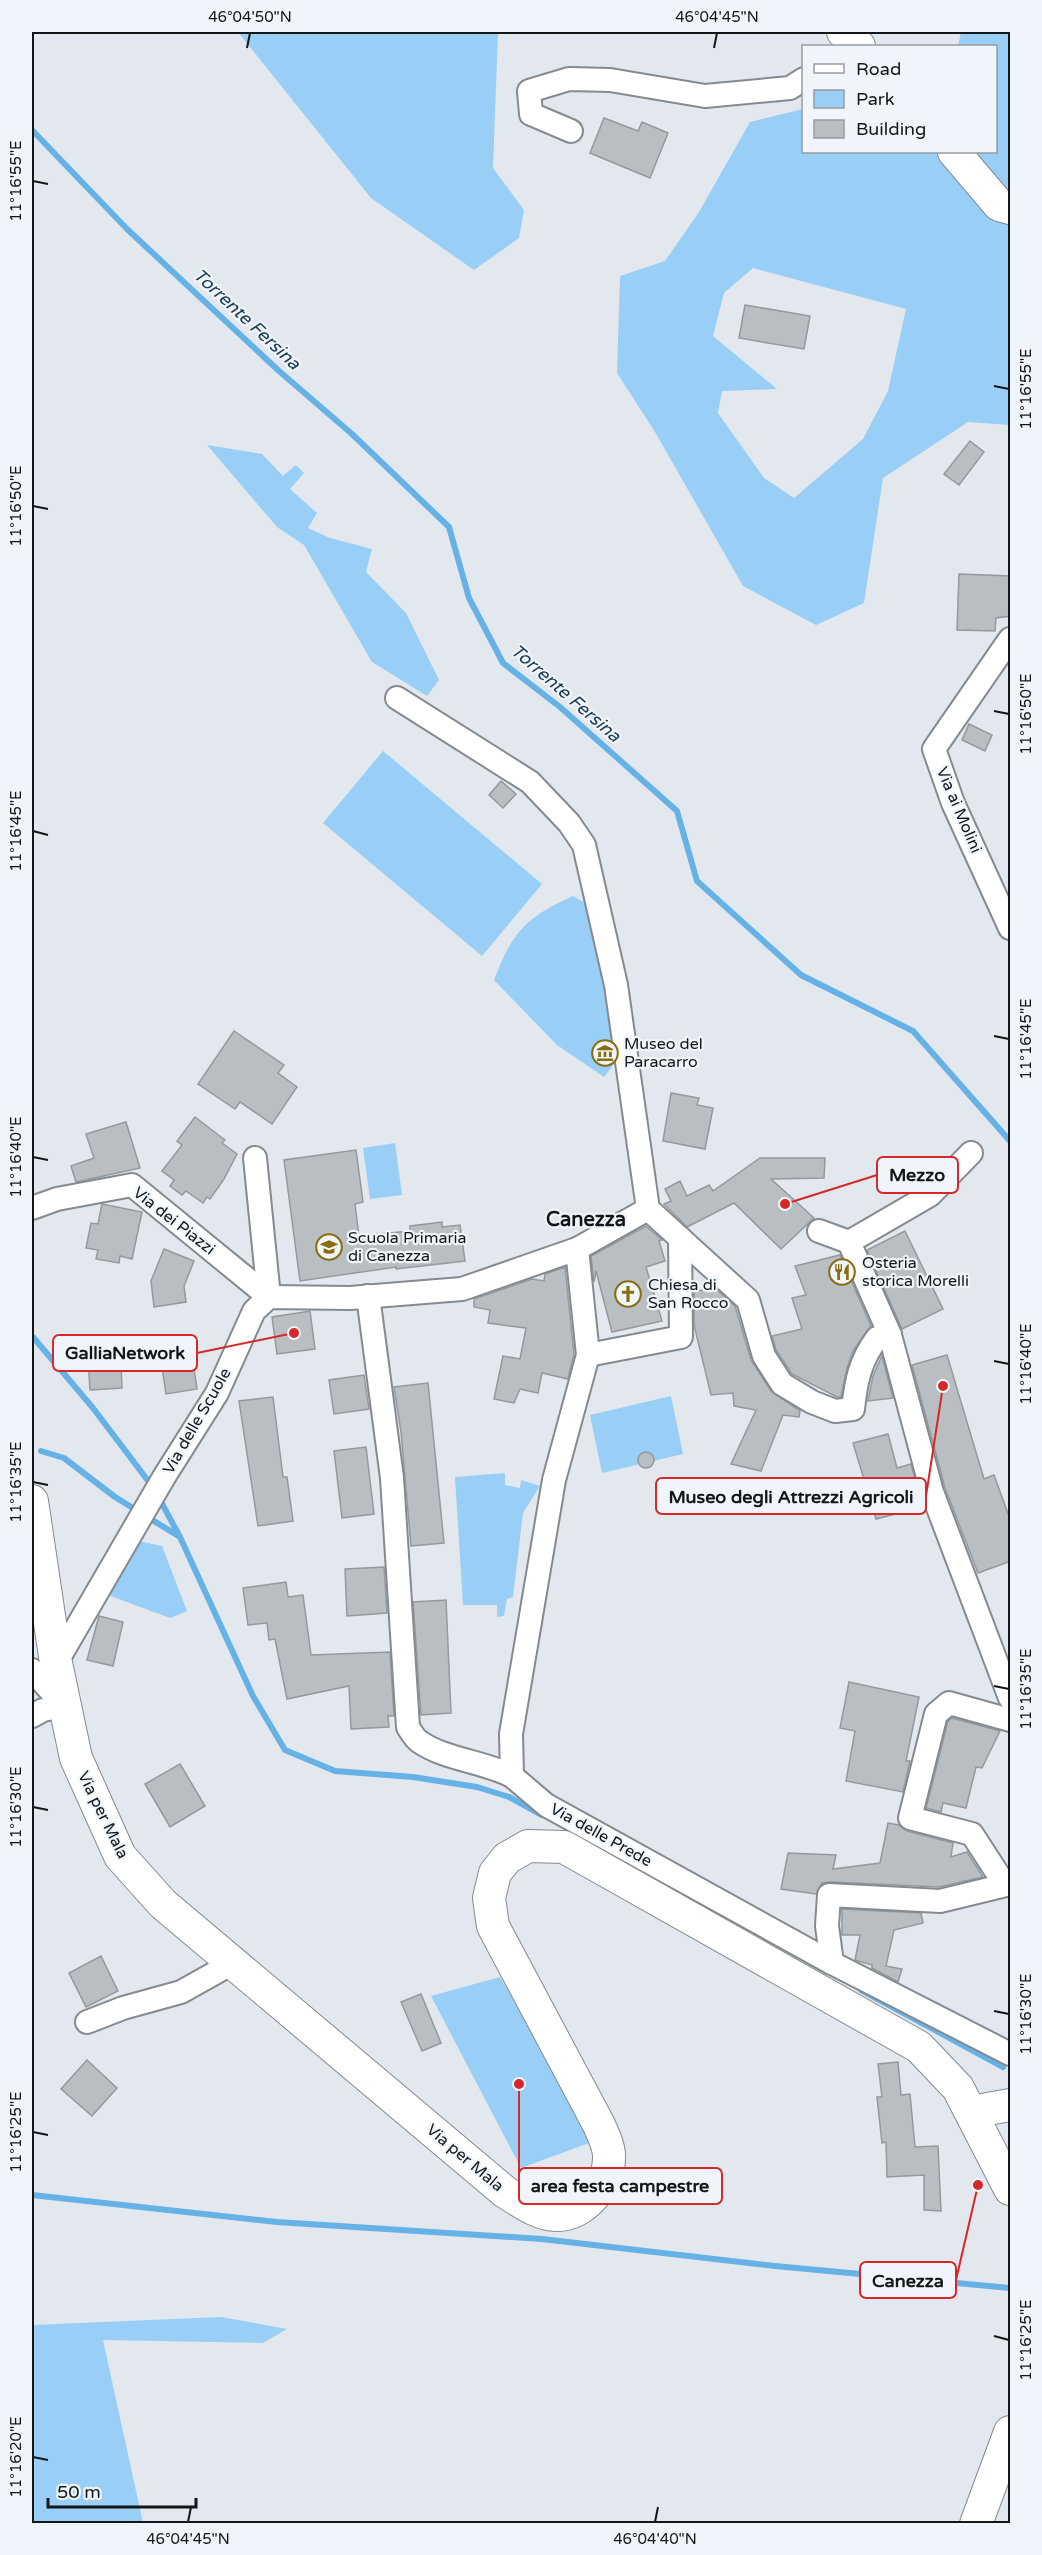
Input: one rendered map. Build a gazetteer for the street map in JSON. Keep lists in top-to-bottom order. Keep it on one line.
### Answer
{"streets":{"main road":["Via per Mala"],"street":["Via ai Molini","Via dei Piazzi","Via delle Scuole","Via delle Prede"]},"crossings":[["Via dei Piazzi","Via delle Scuole"],["Via delle Scuole","Via per Mala"]],"districts":["Canezza"],"water":["Torrente Fersina"],"places":{"museum":["Museo del Paracarro"],"other":["Mezzo","GalliaNetwork","Museo degli Attrezzi Agricoli","area festa campestre","Canezza"],"school or university":["Scuola Primaria di Canezza"],"restaurant":["Osteria storica Morelli"],"church":["Chiesa di San Rocco"]},"legend":["Road","Park","Building"],"scale_bar":"50 m","coordinates":["46°04'50\"N","46°04'45\"N","11°16'55\"E","11°16'50\"E","11°16'45\"E","11°16'40\"E","11°16'35\"E","11°16'30\"E","11°16'25\"E","11°16'20\"E","46°04'40\"N"]}
